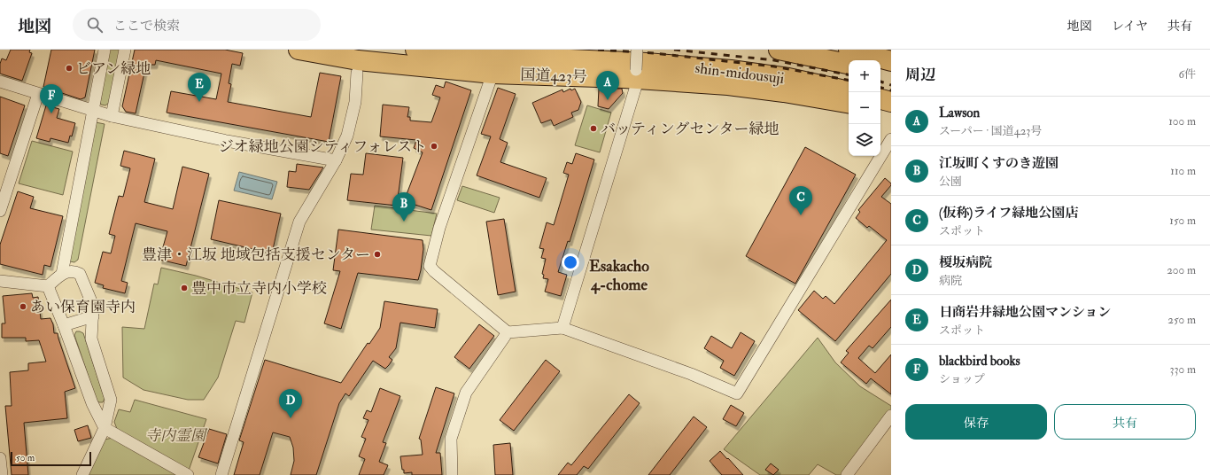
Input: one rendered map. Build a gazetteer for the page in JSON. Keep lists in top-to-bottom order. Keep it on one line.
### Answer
{"streets":{"highway":["shin-midousuji","国道423号"]},"districts":["Esakacho 4-chome"],"parks":["寺内霊園"],"places":["ビアン緑地","バッティングセンター緑地","ジオ緑地公園シティフォレスト","豊津・江坂 地域包括支援センター","豊中市立寺内小学校","あい保育園寺内"],"scale_bar":"50 m","page":{"header":"地図","search":"ここで検索","nav":["地図","レイヤ","共有"],"heading":["周辺","6件"],"map_buttons":["+","−"],"pins":["A","E","F","C","B","D"],"list":[{"mark":"A","name":"Lawson","note":"スーパー · 国道423号","value":"100 m"},{"mark":"B","name":"江坂町くすのき遊園","note":"公園","value":"110 m"},{"mark":"C","name":"(仮称)ライフ緑地公園店","note":"スポット","value":"150 m"},{"mark":"D","name":"榎坂病院","note":"病院","value":"200 m"},{"mark":"E","name":"日商岩井緑地公園マンション","note":"スポット","value":"250 m"},{"mark":"F","name":"blackbird books","note":"ショップ","value":"330 m"}],"buttons":["保存","共有"],"scale":"50 m"}}
